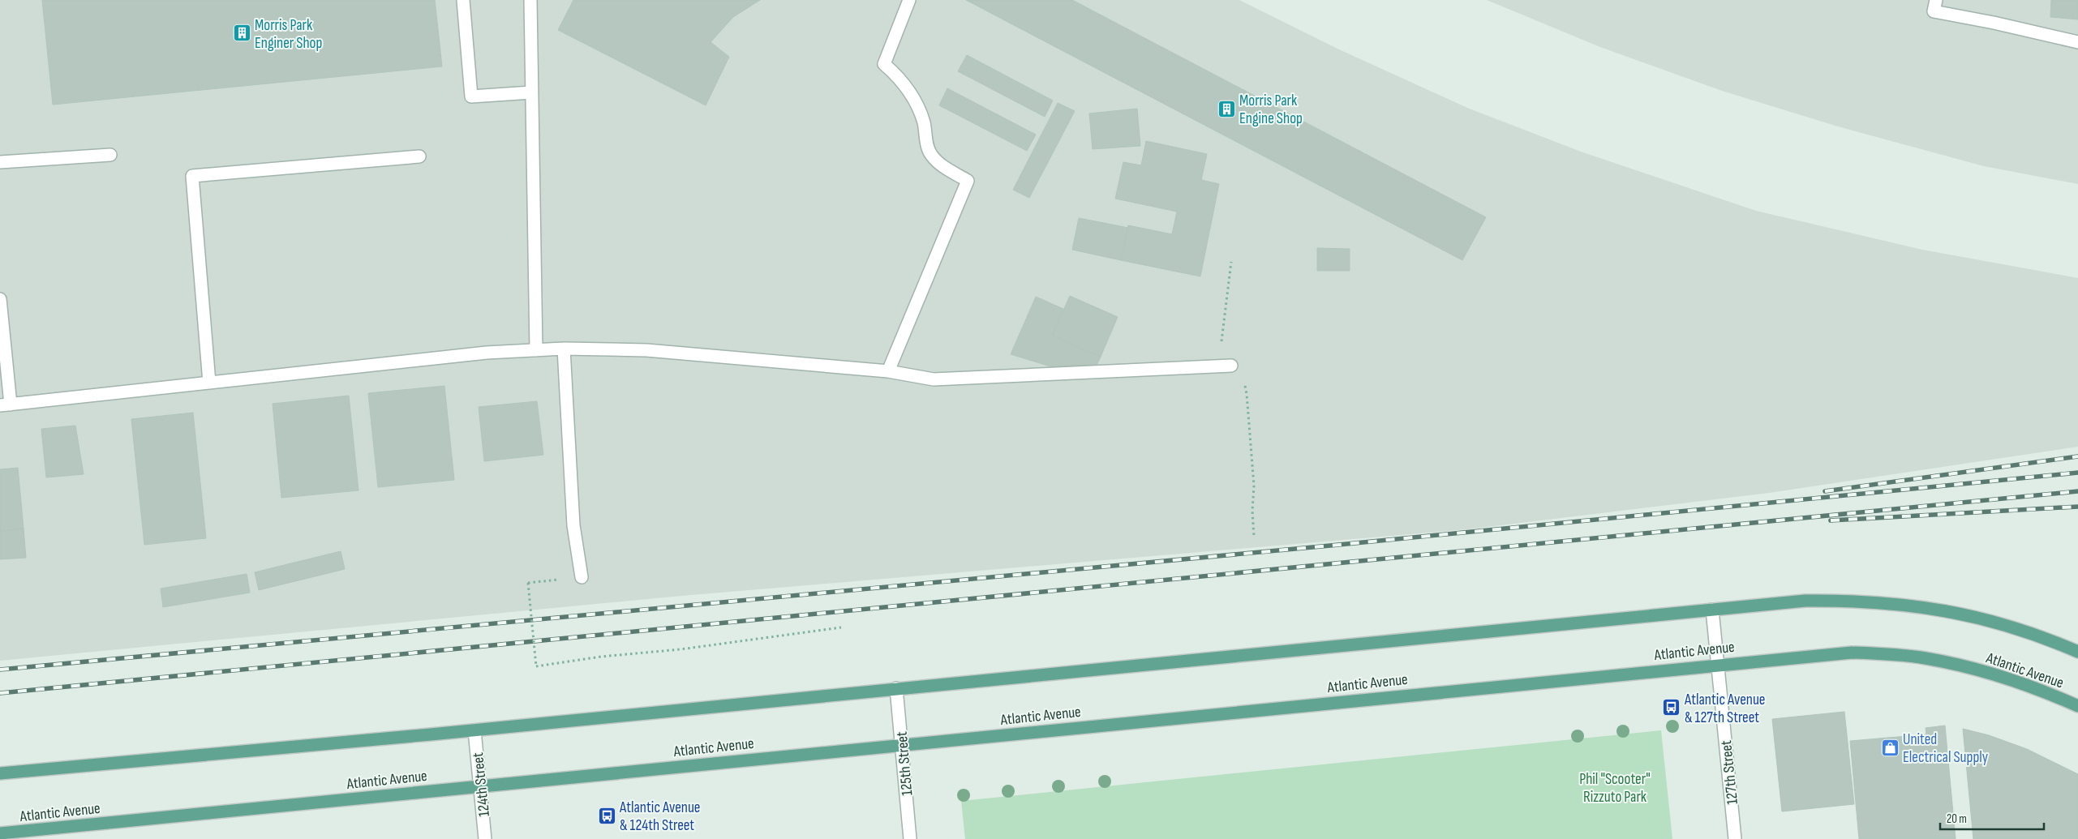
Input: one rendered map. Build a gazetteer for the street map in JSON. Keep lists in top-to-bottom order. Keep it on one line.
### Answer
{"streets":{"main road":["Atlantic Avenue"],"street":["125th Street","127th Street","124th Street"]},"crossings":[["Atlantic Avenue","125th Street"],["Atlantic Avenue","127th Street"],["Atlantic Avenue","124th Street"]],"parks":["Phil \"Scooter\" Rizzuto Park"],"places":{"building":["Morris Park Enginer Shop","Morris Park Engine Shop"],"bus stop":["Atlantic Avenue & 127th Street","Atlantic Avenue & 124th Street"],"shop":["United Electrical Supply"]},"scale_bar":"20 m"}
